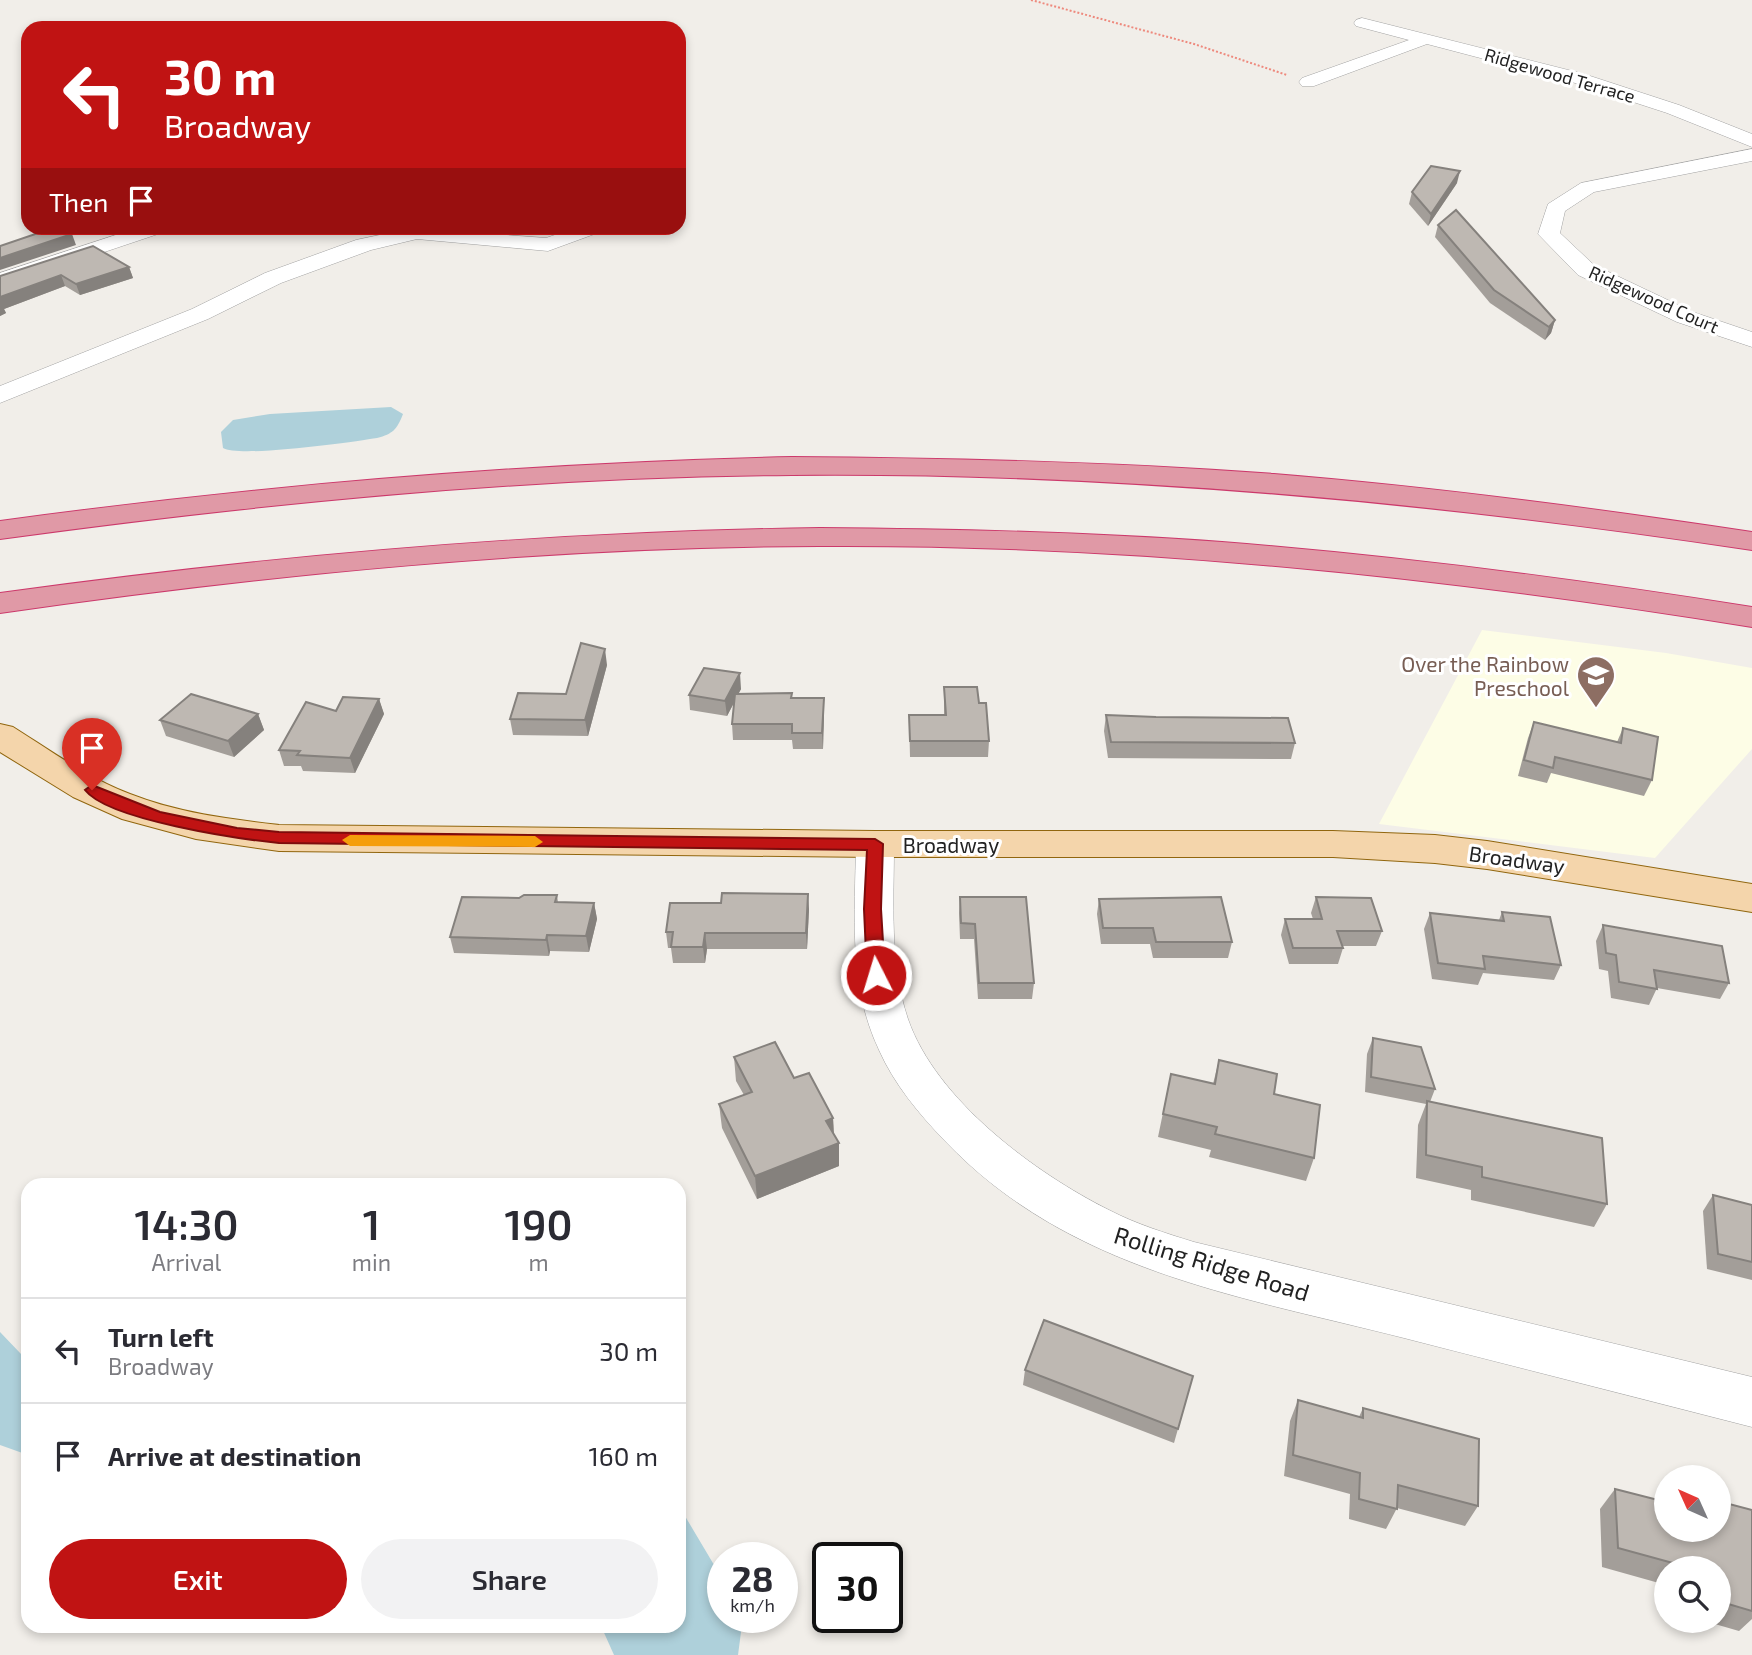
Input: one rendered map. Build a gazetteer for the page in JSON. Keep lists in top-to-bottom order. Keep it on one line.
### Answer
{"streets":{"main road":["Broadway"],"street":["Ridgewood Terrace","Ridgewood Court","Rolling Ridge Road"]},"crossings":[["Broadway","Rolling Ridge Road"]],"places":{"school or university":["Over the Rainbow Preschool"]},"north":"top left","page":{"turn":["30 m","Broadway"],"then":"Then","eta":["14:30","Arrival","1","min","190","m"],"list":[{"name":"Turn left","note":"Broadway","value":"30 m"},{"name":"Arrive at destination","value":"160 m"}],"buttons":["Exit","Share"],"speed":"28 km/h","limit":"30"}}
